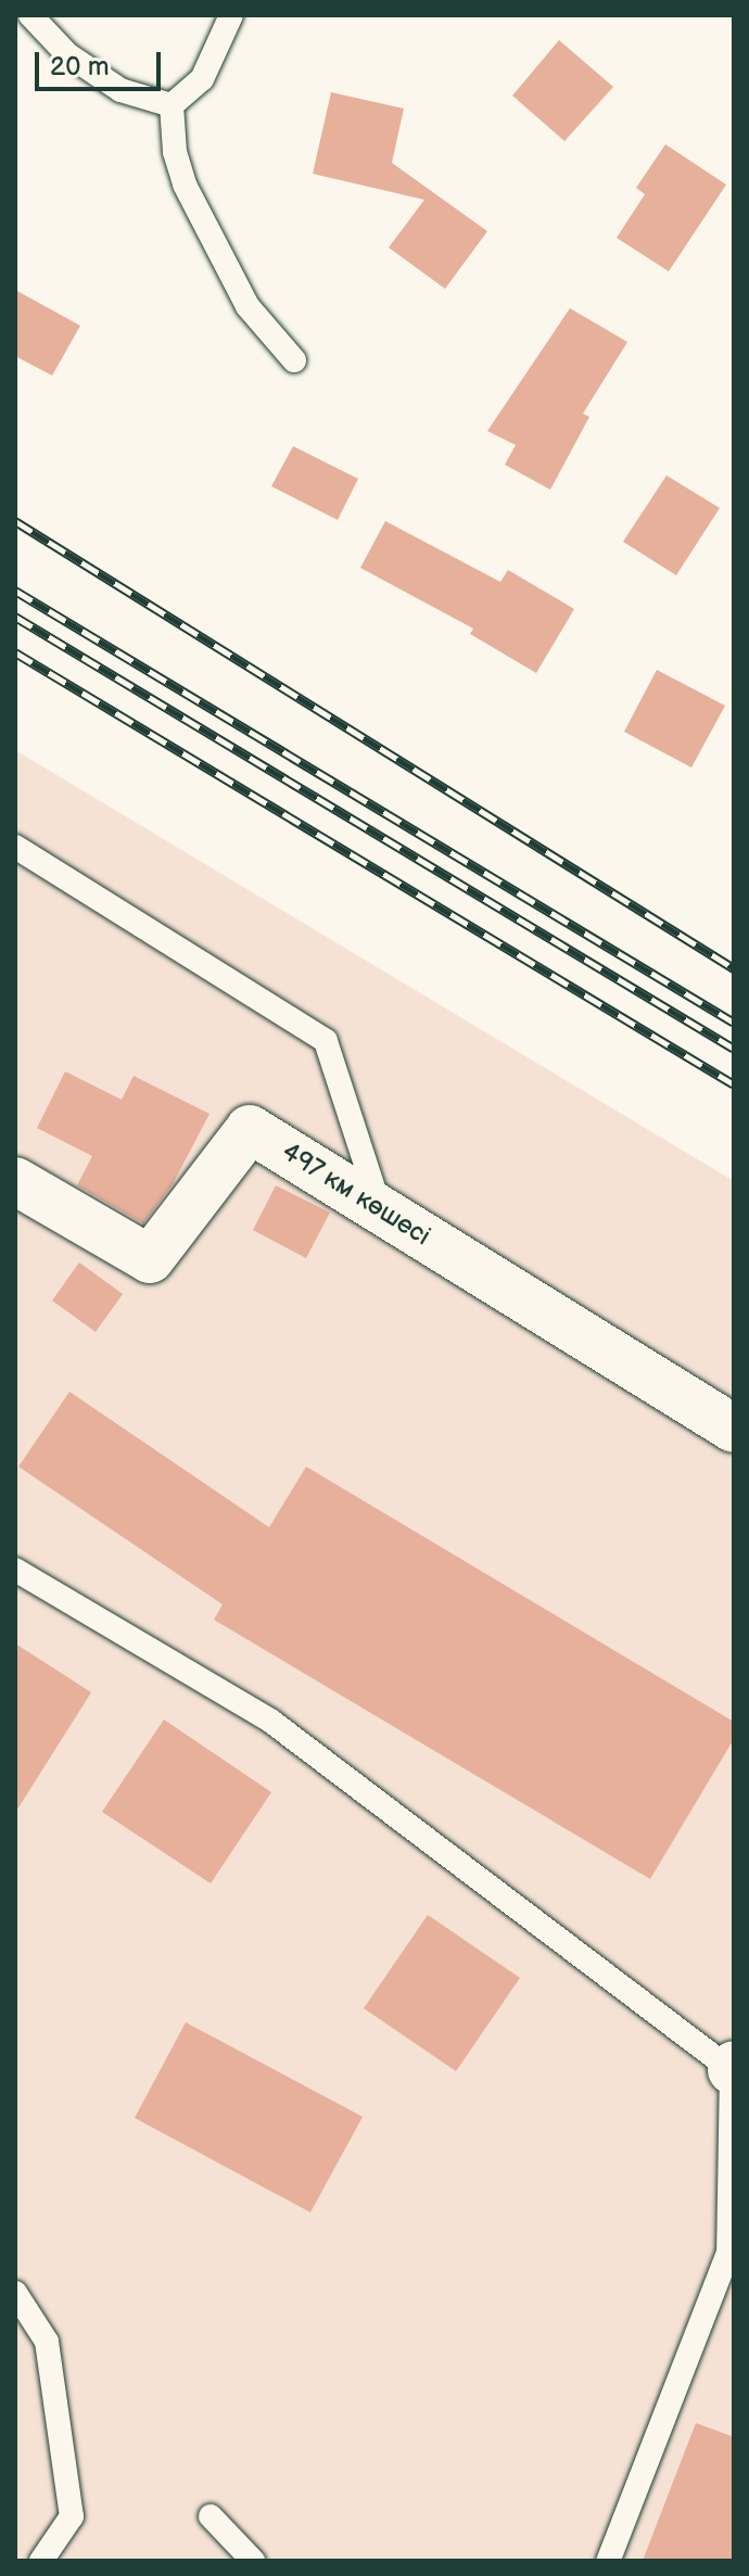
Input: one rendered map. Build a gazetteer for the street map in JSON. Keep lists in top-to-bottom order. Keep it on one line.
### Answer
{"streets":{"street":["497 км көшесі"]},"scale_bar":"20 m"}
